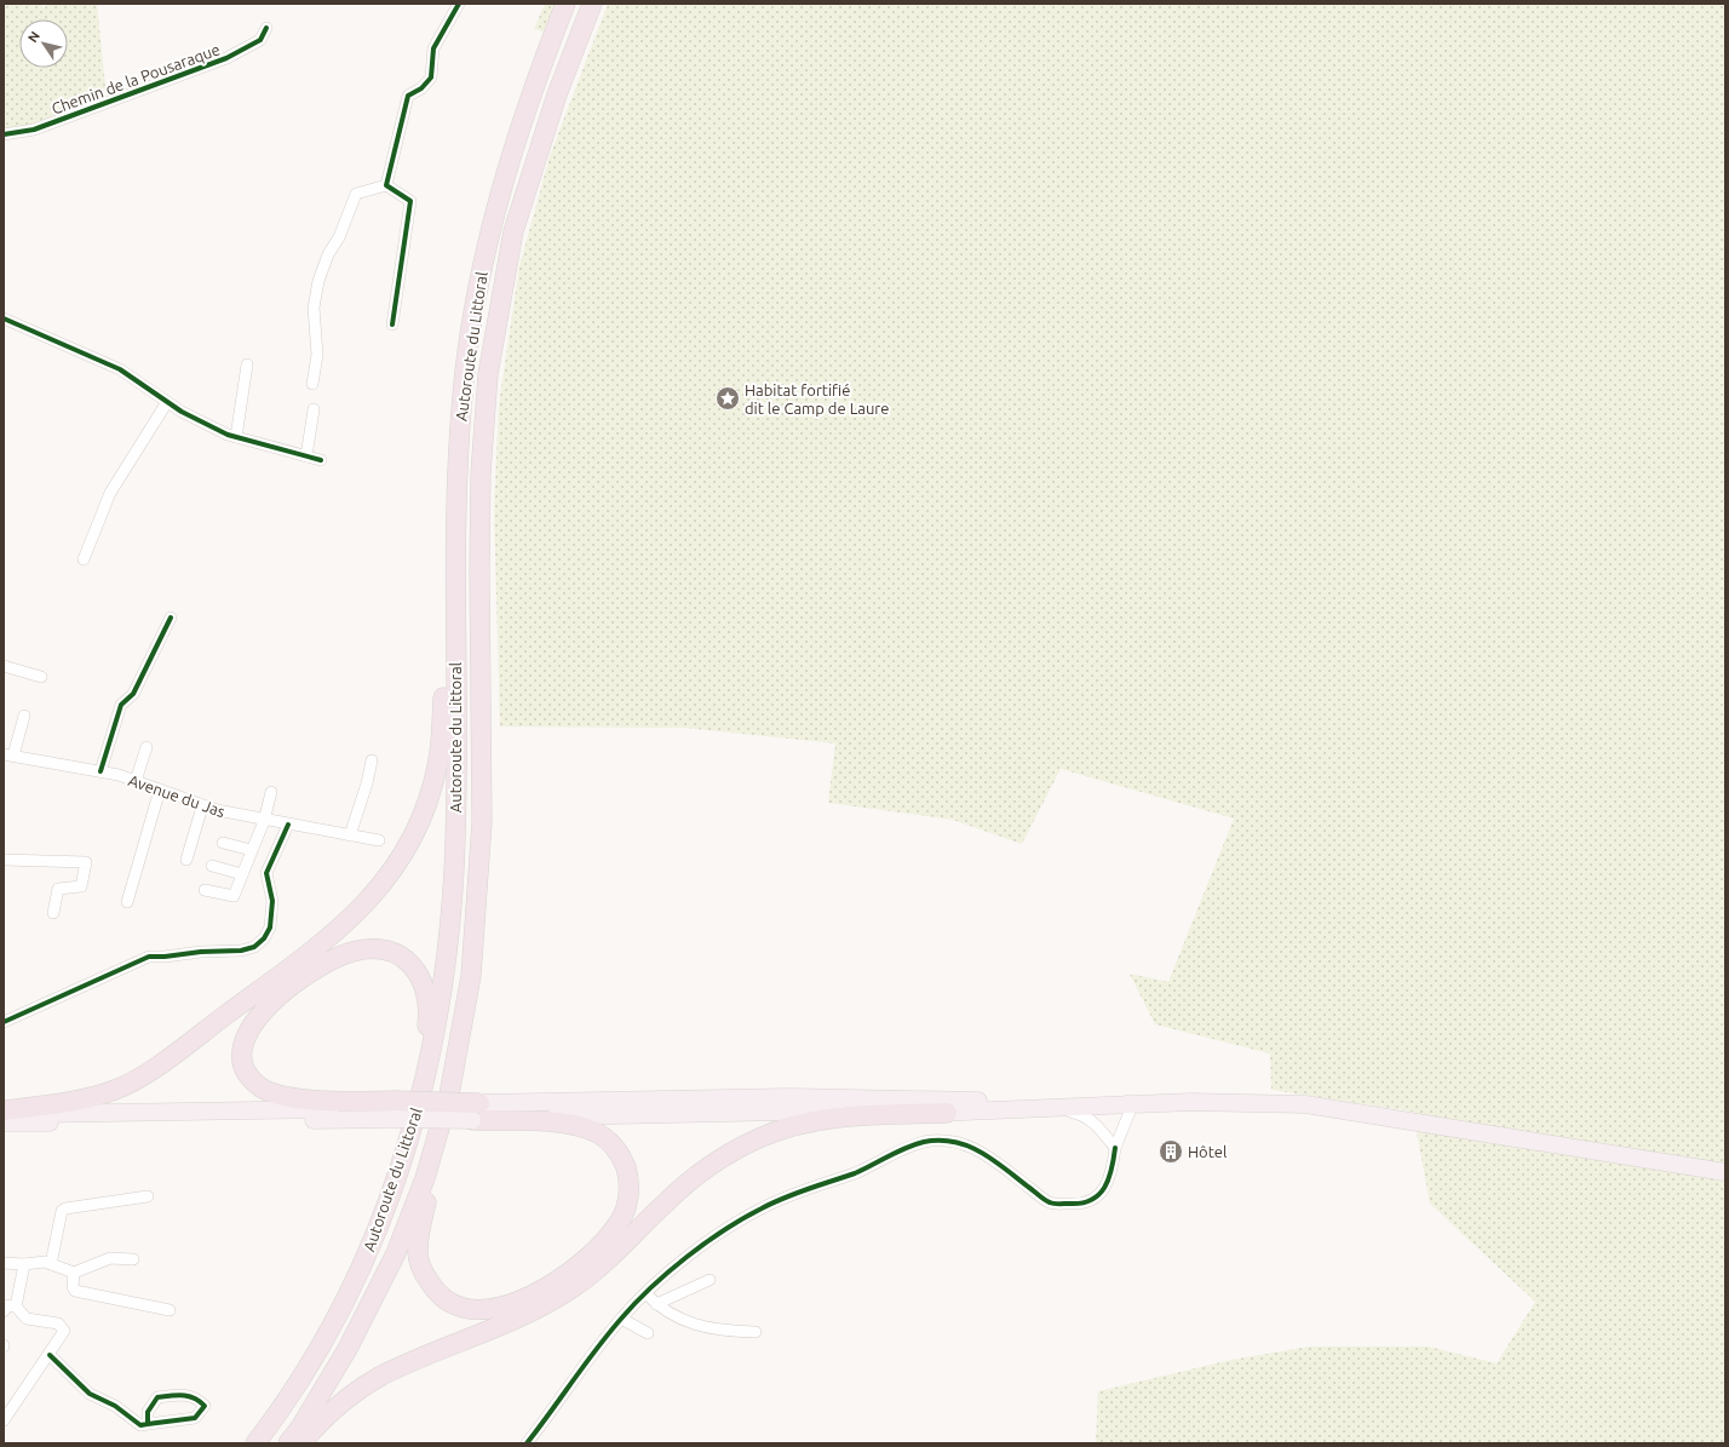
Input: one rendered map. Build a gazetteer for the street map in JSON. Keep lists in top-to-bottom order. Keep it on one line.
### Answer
{"streets":{"highway":["Autoroute du Littoral"],"street":["Chemin de la Pousaraque","Avenue du Jas"]},"places":{"place":["Habitat fortifié dit le Camp de Laure"],"building":["Hôtel"]},"north":"top left"}
